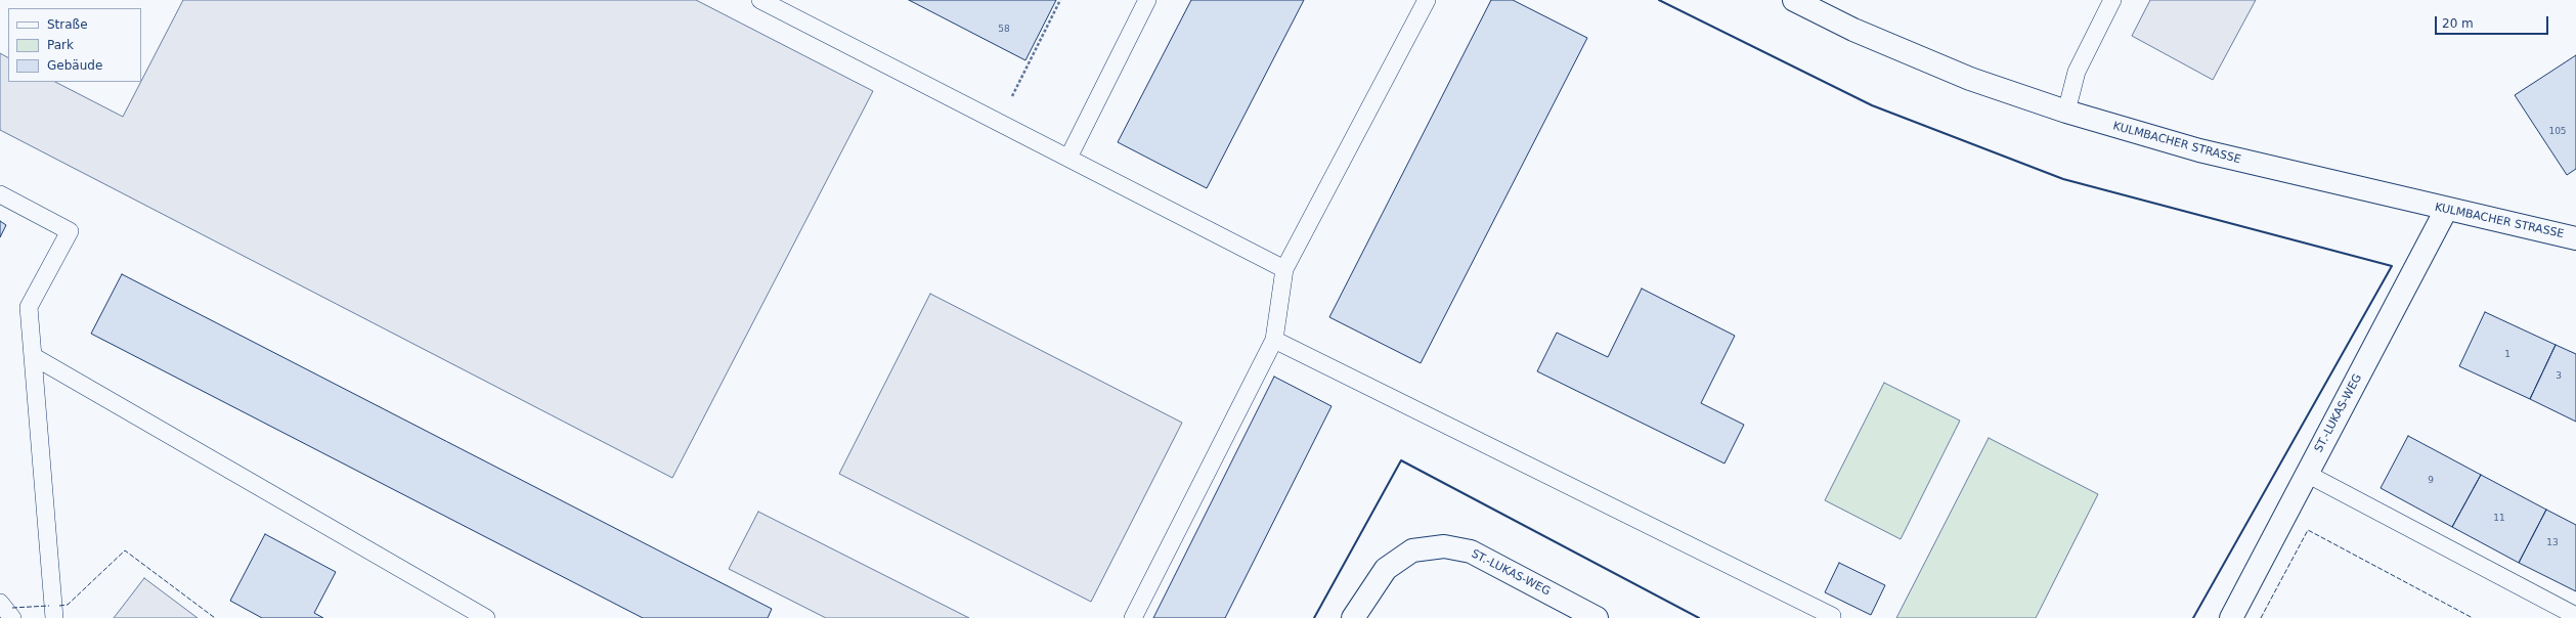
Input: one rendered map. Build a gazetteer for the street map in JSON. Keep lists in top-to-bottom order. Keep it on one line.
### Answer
{"streets":{"main road":["KULMBACHER STRASSE","ST.-LUKAS-WEG"]},"crossings":[["KULMBACHER STRASSE","ST.-LUKAS-WEG"]],"house_numbers":["58","105","1","3","9","11","13"],"legend":["Straße","Park","Gebäude"],"scale_bar":"20 m"}
